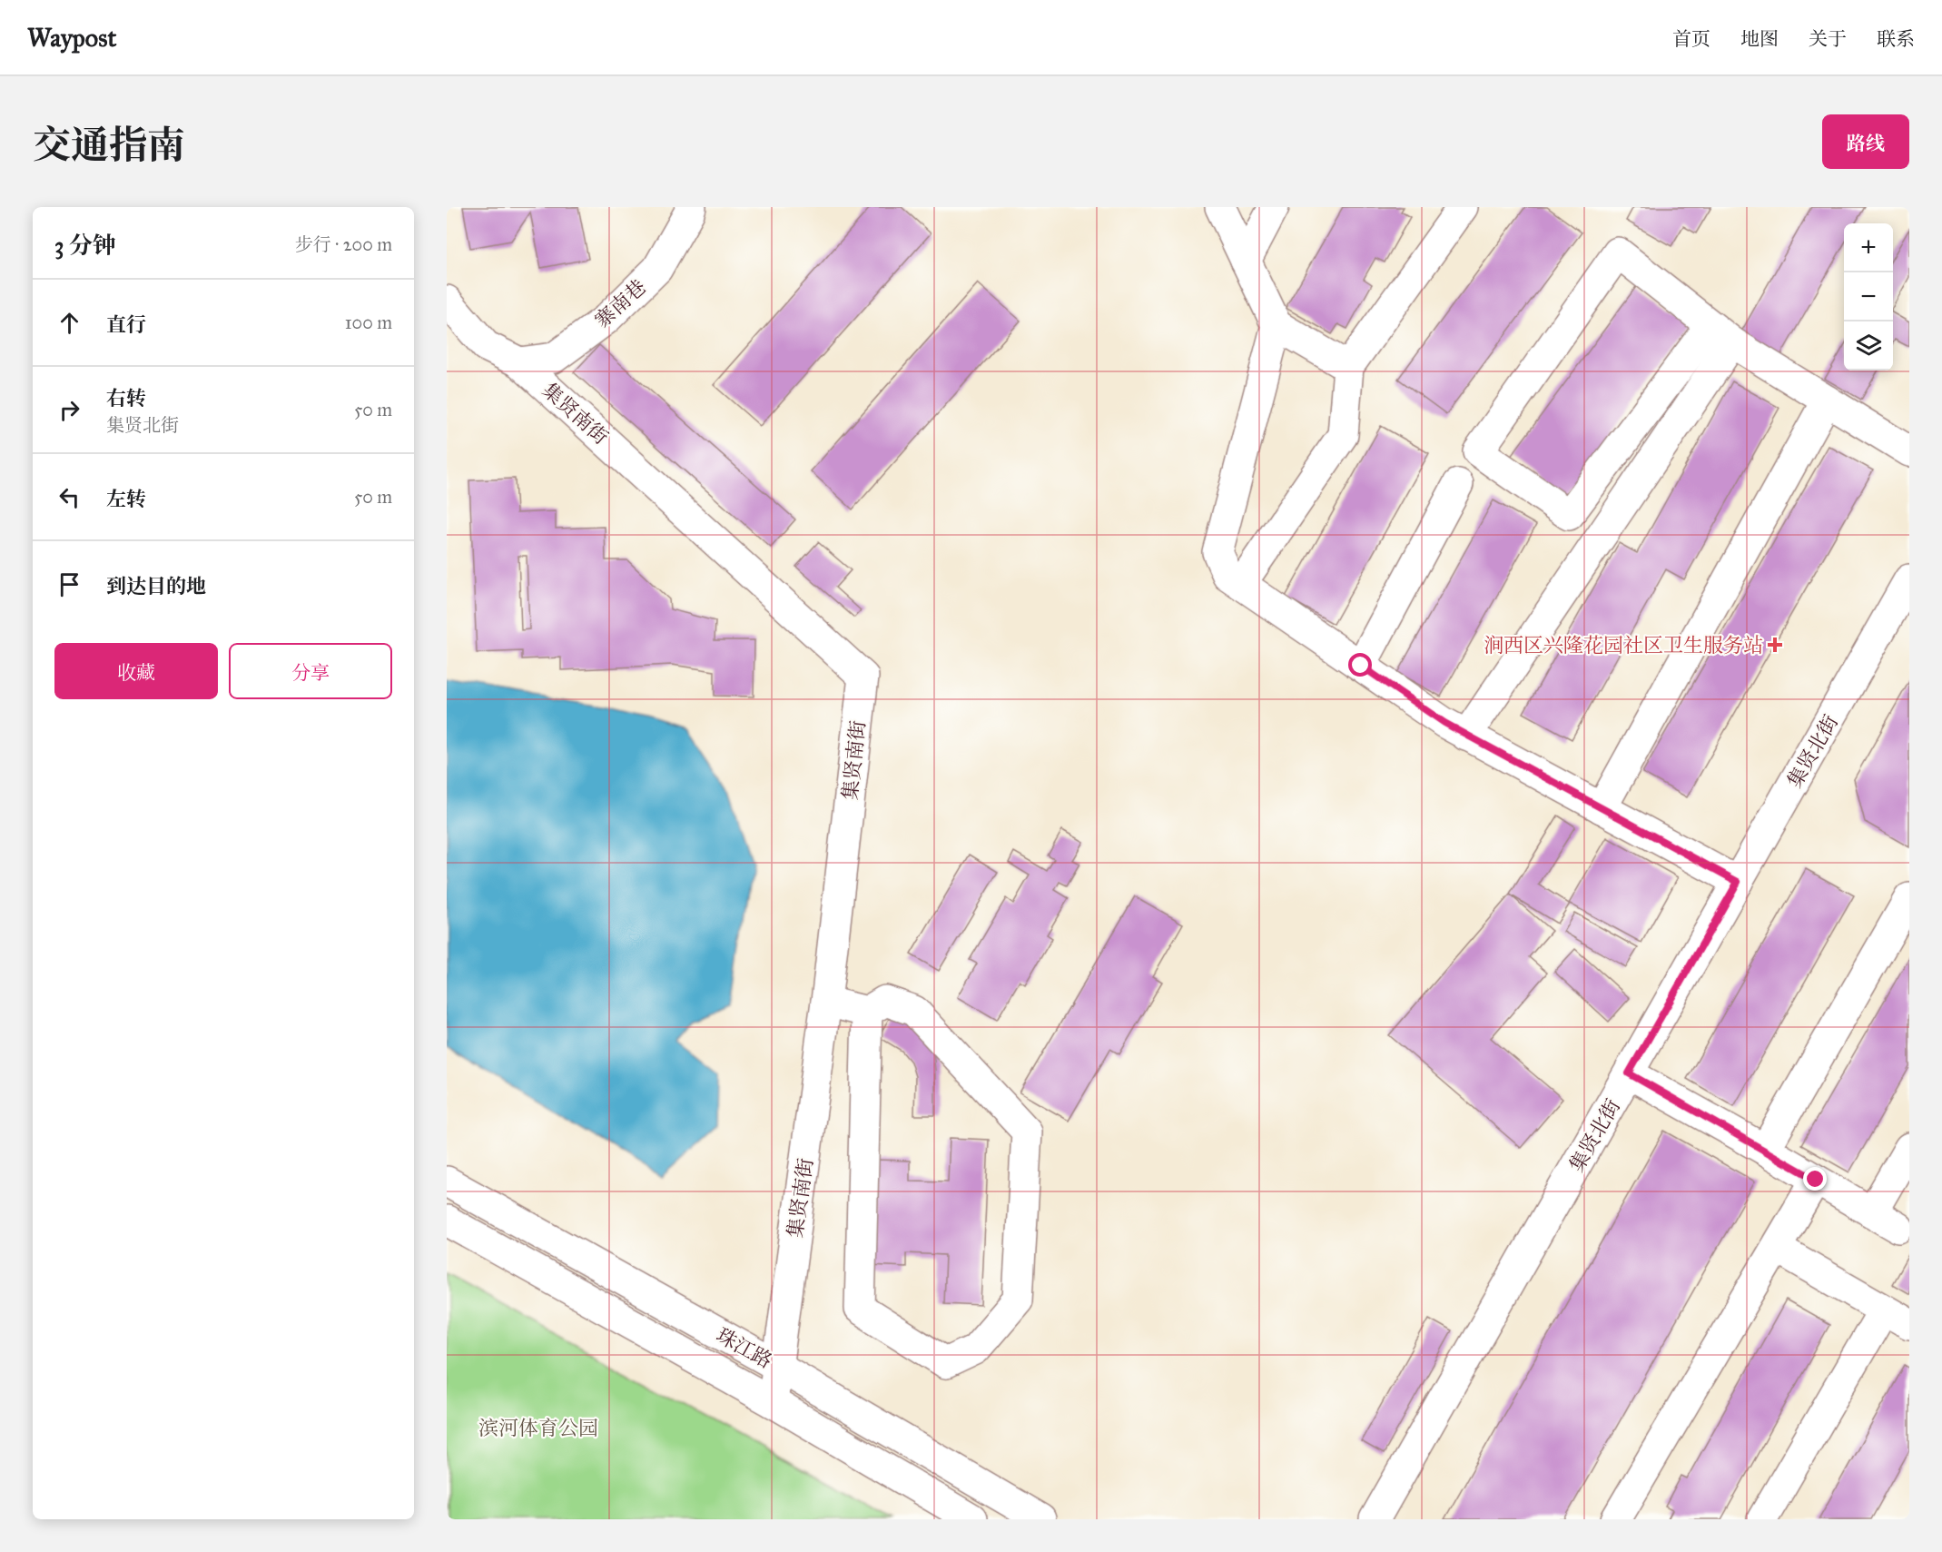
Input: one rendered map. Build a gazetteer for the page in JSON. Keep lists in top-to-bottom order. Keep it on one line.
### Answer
{"streets":{"street":["寨南巷","集贤南街","集贤北街","珠江路"]},"crossings":[["寨南巷","集贤南街"],["集贤南街","珠江路"]],"parks":["滨河体育公园"],"places":{"health":["涧西区兴隆花园社区卫生服务站"]},"page":{"header":"Waypost","nav":["首页","地图","关于","联系"],"title":"交通指南","buttons":["路线",["收藏","分享"]],"heading":["3 分钟","步行 · 200 m"],"map_buttons":["+","−"],"list":[["直行","100 m"],["右转","集贤北街","50 m"],["左转","50 m"],"到达目的地"]}}
